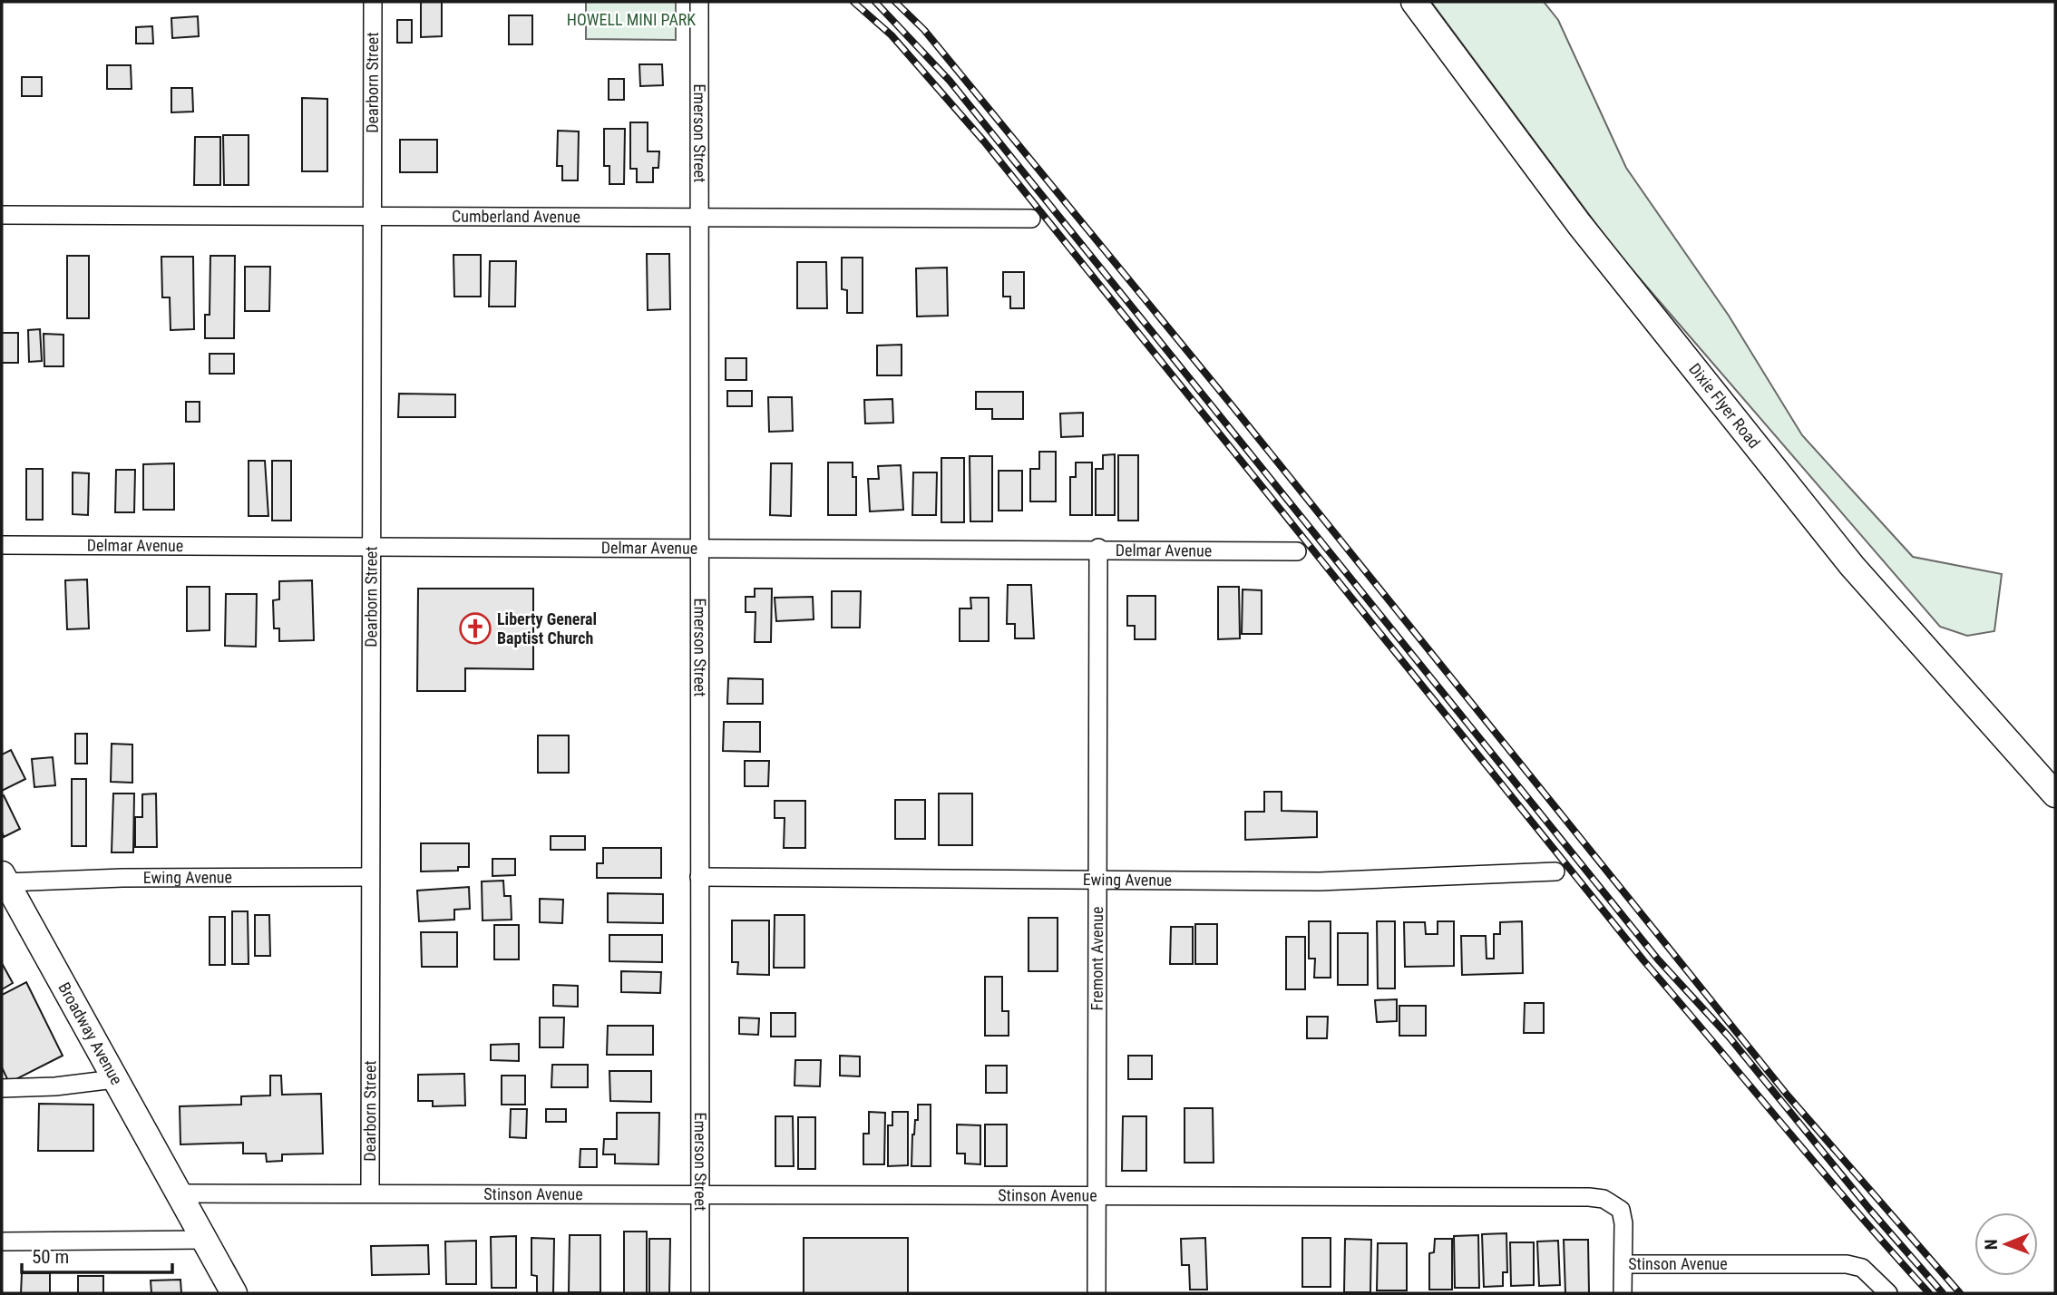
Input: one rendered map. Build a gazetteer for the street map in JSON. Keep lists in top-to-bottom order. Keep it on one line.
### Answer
{"streets":{"street":["Dearborn Street","Emerson Street","Cumberland Avenue","Dixie Flyer Road","Delmar Avenue","Ewing Avenue","Fremont Avenue","Broadway Avenue","Stinson Avenue"]},"crossings":[["Dearborn Street","Cumberland Avenue"],["Dearborn Street","Delmar Avenue"],["Dearborn Street","Ewing Avenue"],["Dearborn Street","Stinson Avenue"],["Emerson Street","Cumberland Avenue"],["Emerson Street","Delmar Avenue"],["Emerson Street","Ewing Avenue"],["Emerson Street","Stinson Avenue"],["Delmar Avenue","Fremont Avenue"],["Ewing Avenue","Fremont Avenue"],["Ewing Avenue","Broadway Avenue"],["Fremont Avenue","Stinson Avenue"],["Broadway Avenue","Stinson Avenue"]],"parks":["HOWELL MINI PARK"],"places":{"church":["Liberty General Baptist Church"]},"scale_bar":"50 m","north":"left"}
